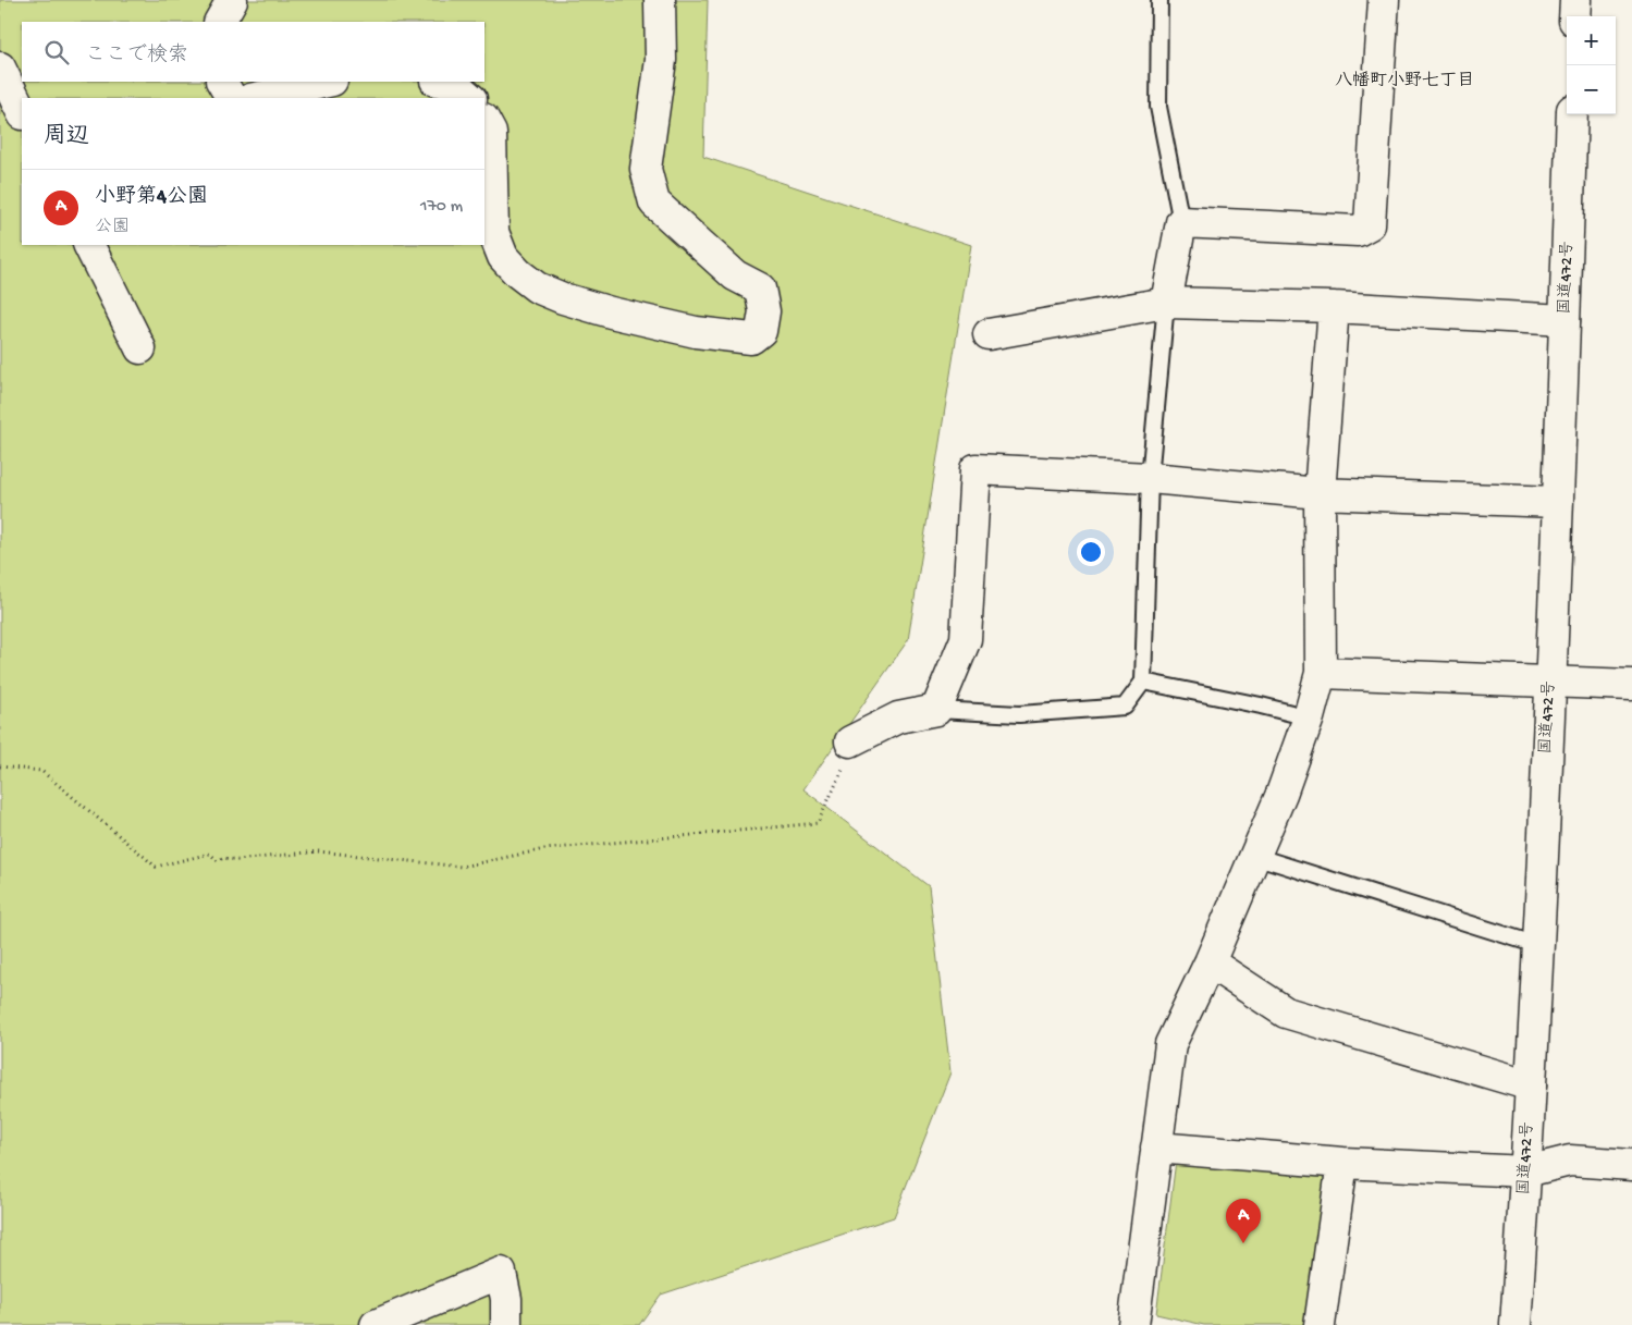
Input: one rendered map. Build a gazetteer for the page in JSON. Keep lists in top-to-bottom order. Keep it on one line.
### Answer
{"streets":{"main road":["国道472号"]},"districts":["八幡町小野七丁目"],"page":{"map_buttons":["+","−"],"search":"ここで検索","heading":"周辺","list":[{"mark":"A","name":"小野第4公園","note":"公園","value":"170 m"}],"pins":"A"}}
